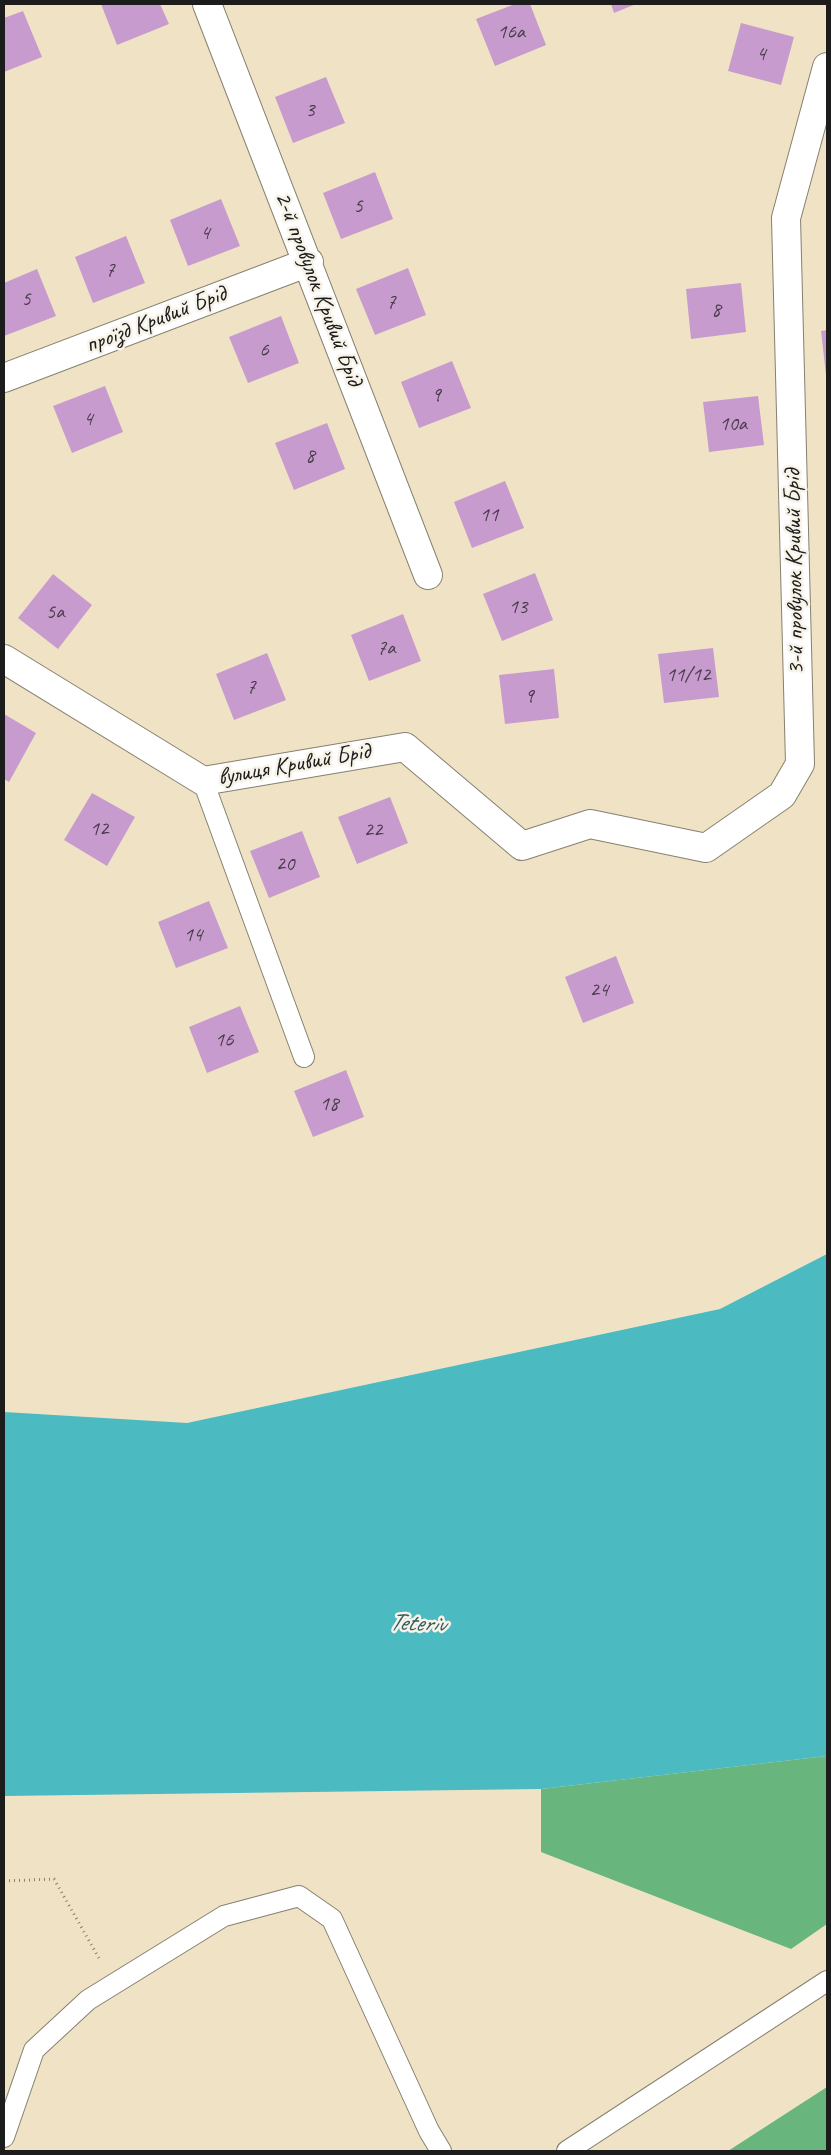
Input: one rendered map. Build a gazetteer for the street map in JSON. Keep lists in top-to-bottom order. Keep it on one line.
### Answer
{"streets":{"street":["2-й провулок Кривий Брід","проїзд Кривий Брід","3-й провулок Кривий Брід","вулиця Кривий Брід"]},"crossings":[["2-й провулок Кривий Брід","проїзд Кривий Брід"],["3-й провулок Кривий Брід","вулиця Кривий Брід"]],"water":["Teteriv"],"house_numbers":["16а","4","3","5","4","7","5","7","8","6","9","4","10а","8","11","13","5а","7а","11/12","7","9","12","22","20","14","24","16","18"]}
